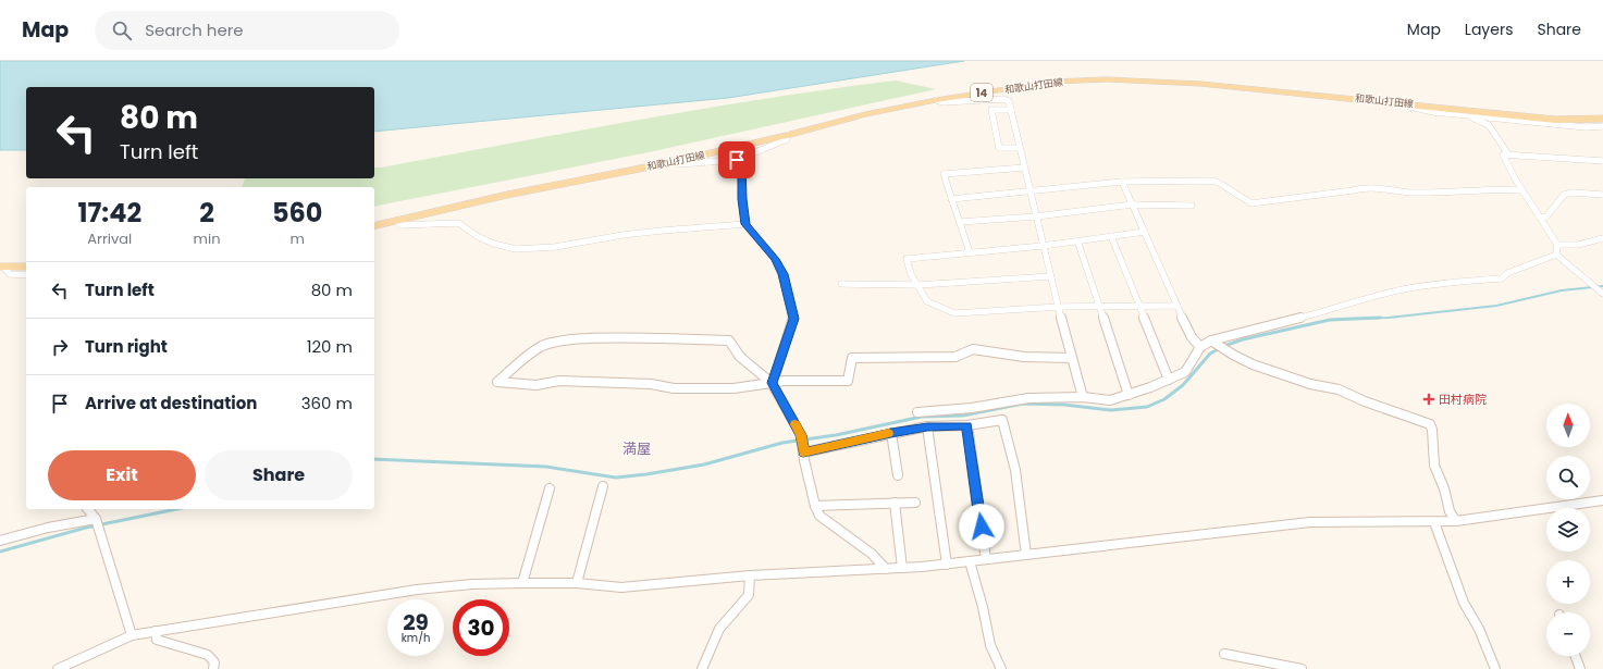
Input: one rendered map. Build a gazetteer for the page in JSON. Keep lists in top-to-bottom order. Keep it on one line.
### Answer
{"streets":{"main road":["和歌山打田線","14"]},"districts":["満屋"],"places":{"health":["田村病院"]},"north":"top","page":{"header":"Map","search":"Search here","nav":["Map","Layers","Share"],"turn":["80 m","Turn left"],"eta":["17:42","Arrival","2","min","560","m"],"list":[{"name":"Turn left","value":"80 m"},{"name":"Turn right","value":"120 m"},{"name":"Arrive at destination","value":"360 m"}],"map_buttons":["+","−"],"buttons":["Exit","Share"],"speed":"29 km/h","limit":"30"}}
